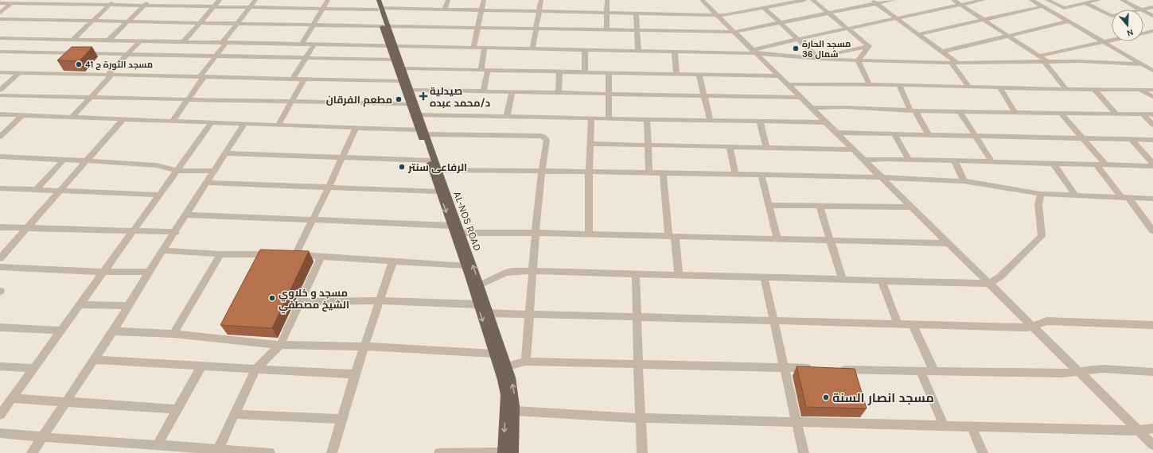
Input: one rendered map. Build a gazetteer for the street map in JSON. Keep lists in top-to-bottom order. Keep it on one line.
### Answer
{"streets":{"main road":["AL-NOS ROAD"]},"places":{"other":["مسجد الحارة 36 شمال","مسجد الثورة ح 41","مطعم الفرقان","الرفاعى سنتر","مسجد و خلاوي الشيخ مصطفي","مسجد انصار السنة"],"health":["صيدلية د/محمد عبده"]},"north":"bottom"}
